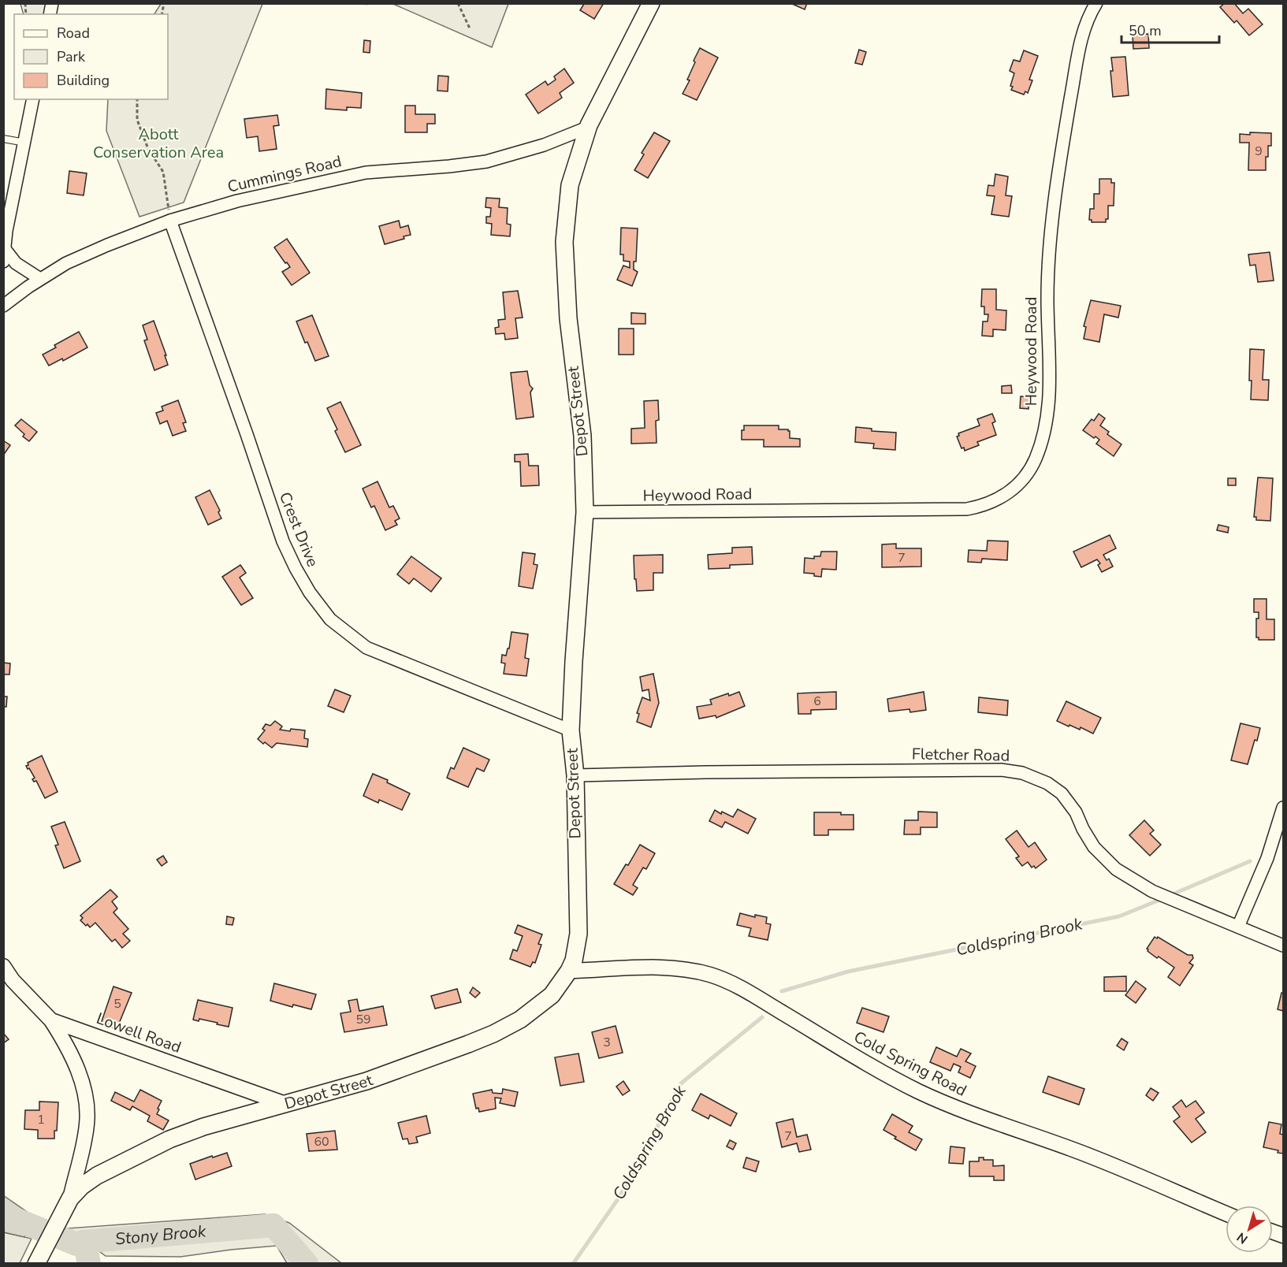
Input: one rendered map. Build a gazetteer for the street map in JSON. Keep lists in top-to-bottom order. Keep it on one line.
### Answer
{"streets":{"main road":["Depot Street"],"street":["Cummings Road","Heywood Road","Crest Drive","Fletcher Road","Lowell Road","Cold Spring Road"]},"crossings":[["Cummings Road","Depot Street"],["Cummings Road","Crest Drive"],["Heywood Road","Depot Street"],["Depot Street","Crest Drive"],["Depot Street","Fletcher Road"],["Depot Street","Lowell Road"],["Depot Street","Cold Spring Road"]],"water":["Coldspring Brook","Stony Brook"],"parks":["Abott Conservation Area"],"house_numbers":["9","7","6","5","59","3","1","7","60"],"legend":["Road","Park","Building"],"scale_bar":"50 m","north":"bottom left"}
